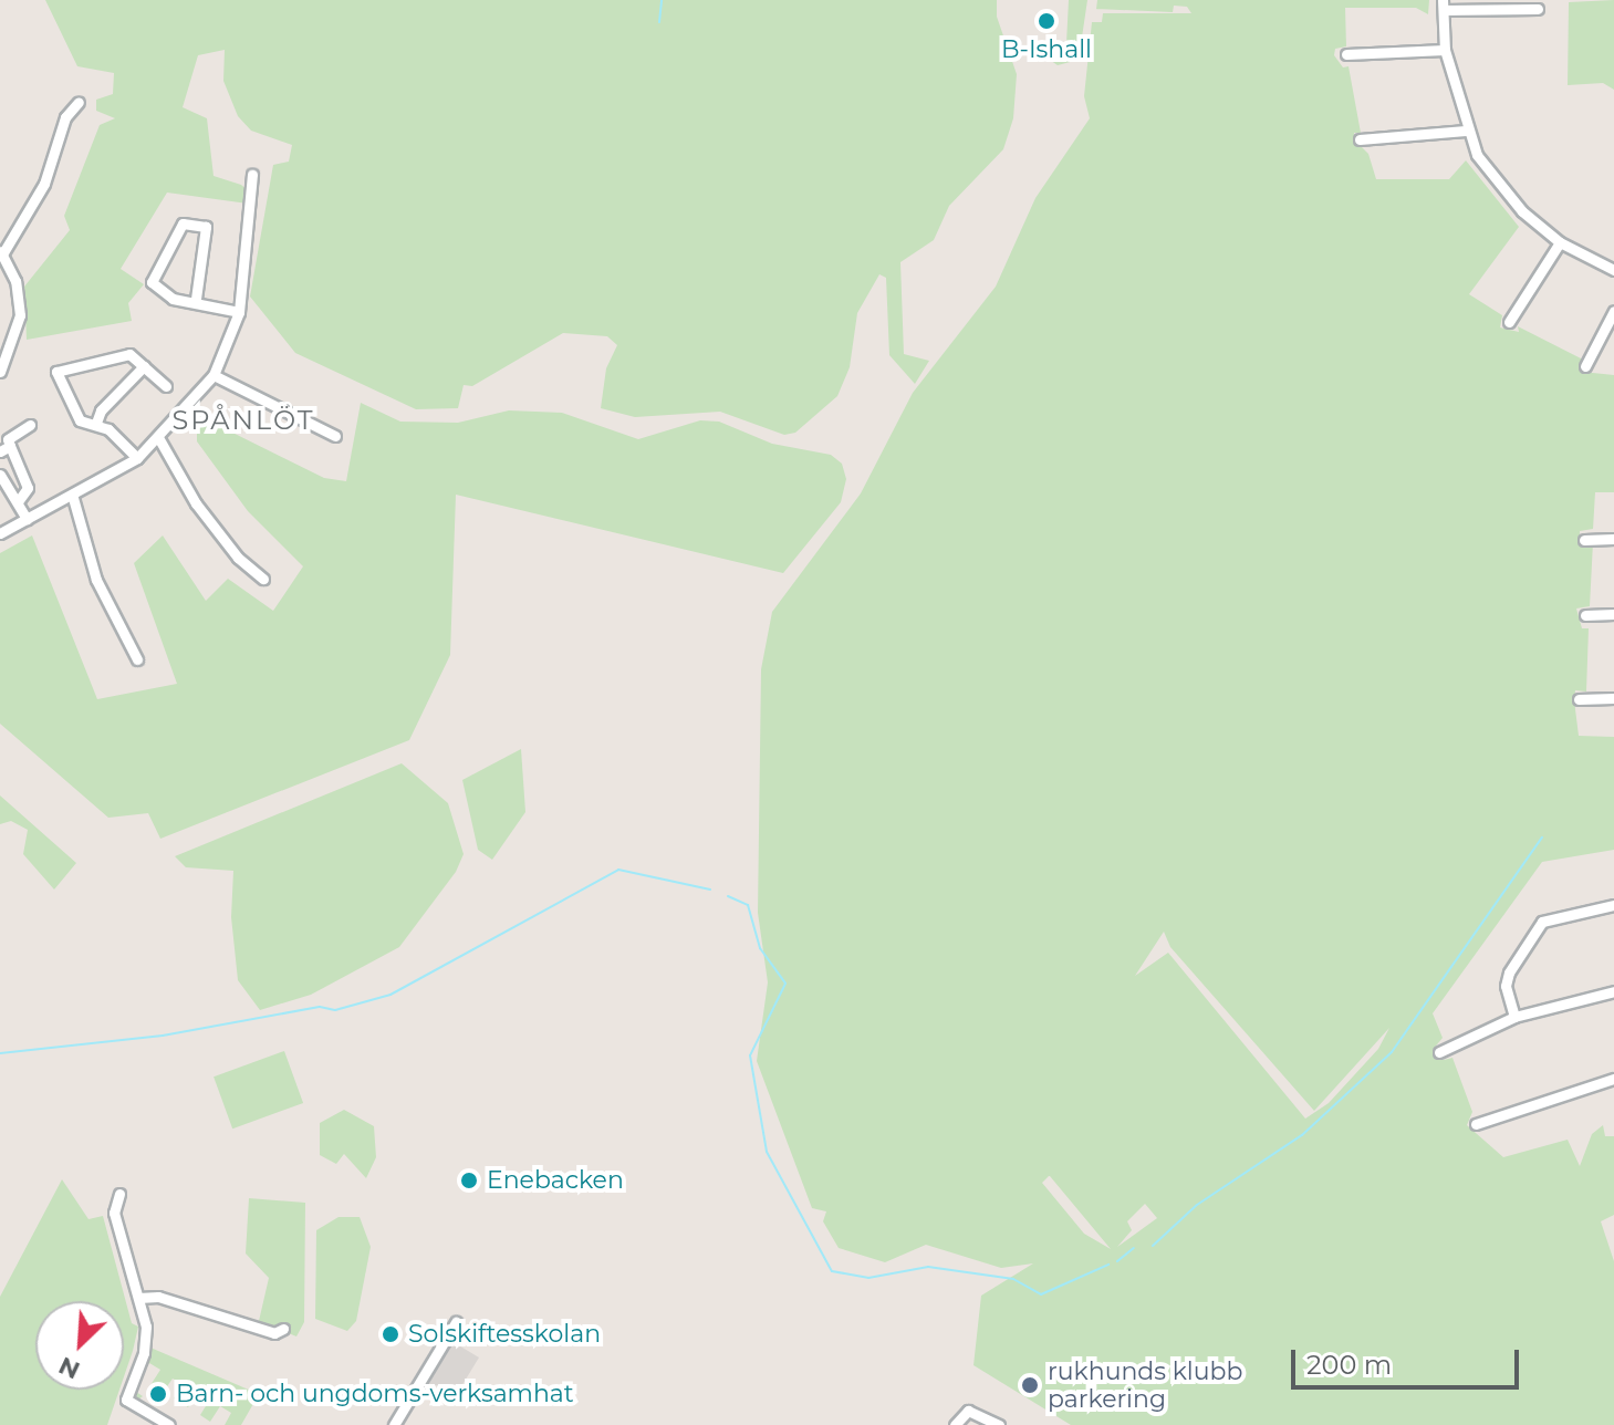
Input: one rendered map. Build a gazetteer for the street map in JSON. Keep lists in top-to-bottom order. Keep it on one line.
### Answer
{"districts":["SPÅNLÖT"],"places":["B-Ishall","Enebacken","Solskiftesskolan","rukhunds klubb parkering","Barn- och ungdoms-verksamhat"],"scale_bar":"200 m","north":"bottom left"}
